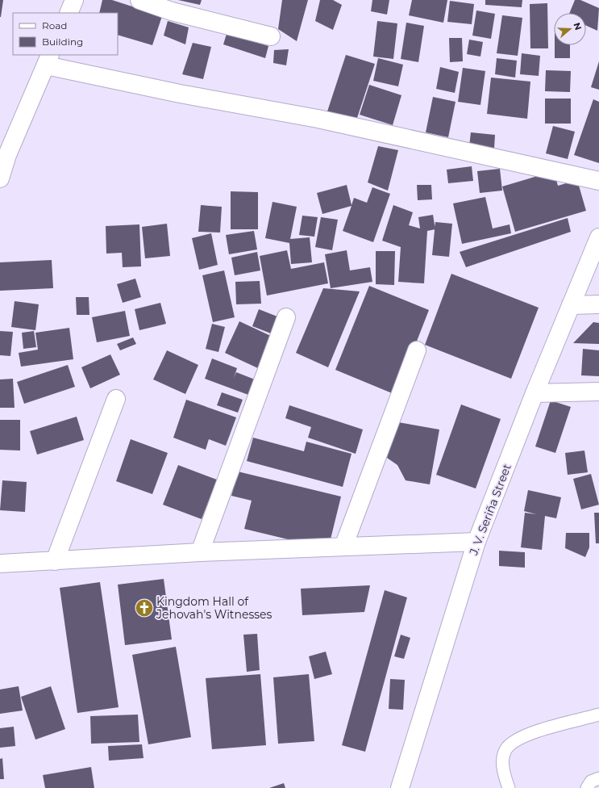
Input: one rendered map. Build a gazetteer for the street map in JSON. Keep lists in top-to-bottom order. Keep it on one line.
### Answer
{"streets":{"street":["J. V. Seriña Street"]},"places":{"church":["Kingdom Hall of Jehovah's Witnesses"]},"legend":["Road","Building"],"north":"right"}
